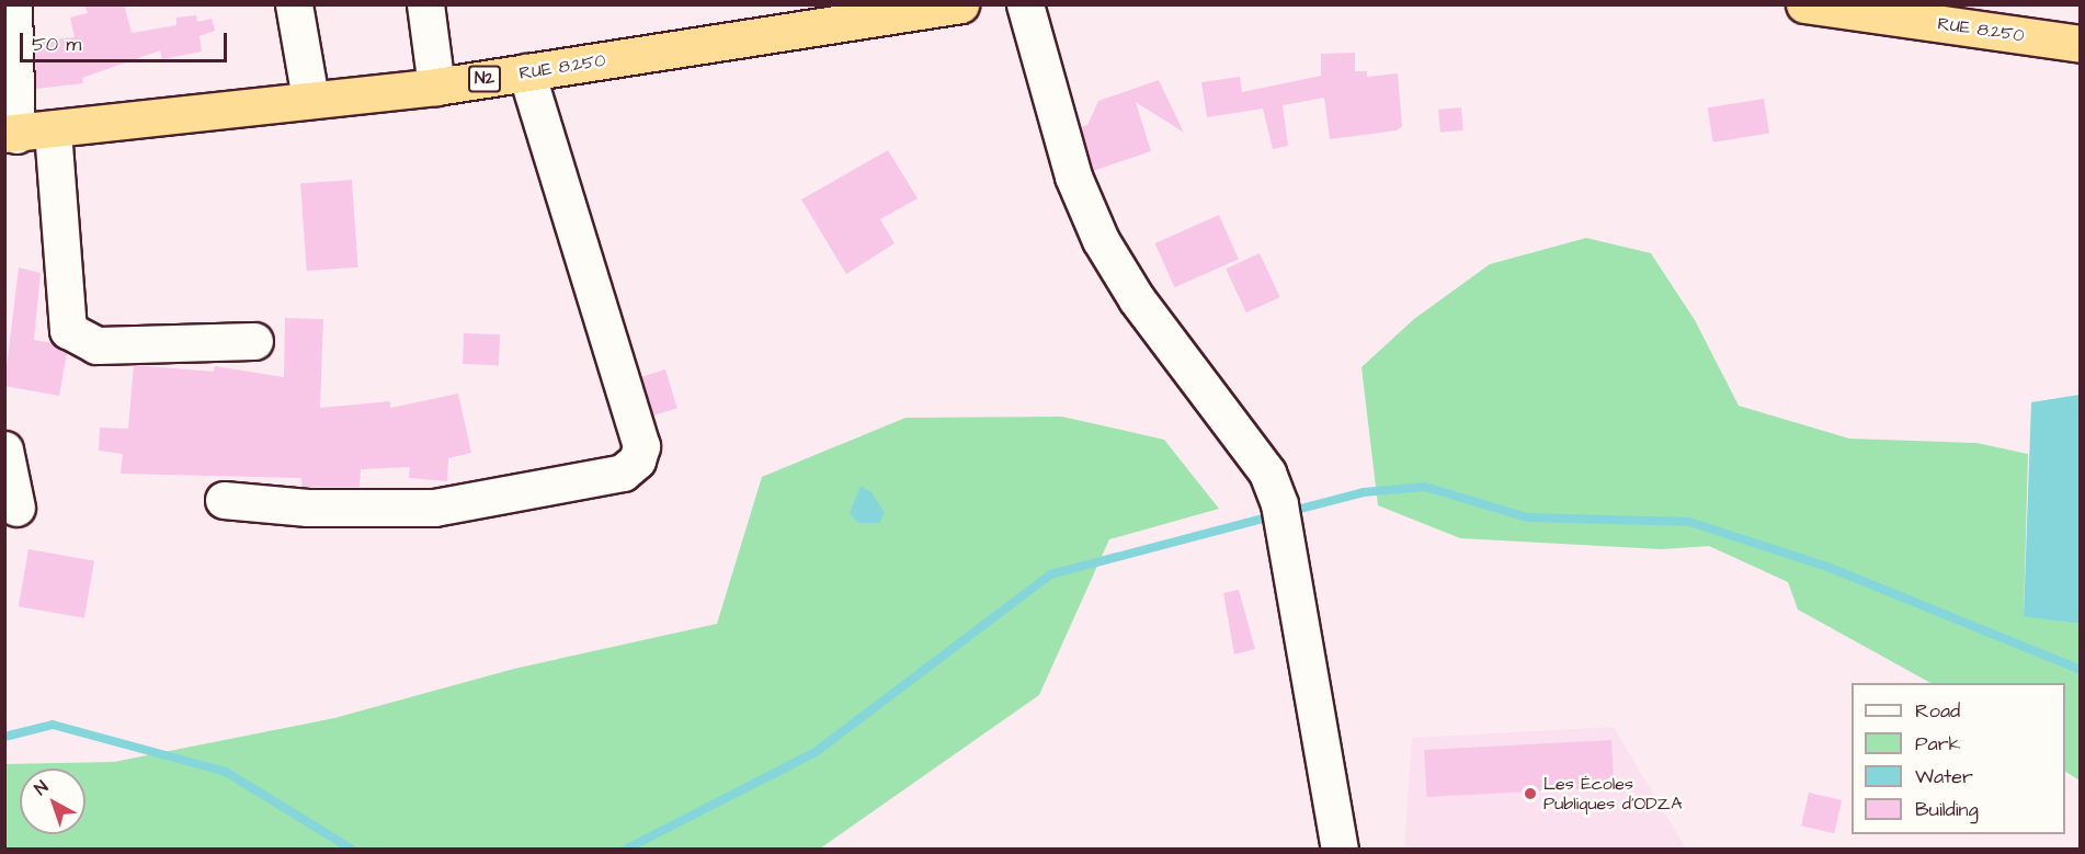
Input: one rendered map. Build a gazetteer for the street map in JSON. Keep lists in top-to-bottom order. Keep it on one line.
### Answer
{"streets":{"highway":["RUE 8.250","N2"]},"places":["Les Écoles Publiques d'ODZA"],"legend":["Road","Park","Water","Building"],"scale_bar":"50 m","north":"top left"}
